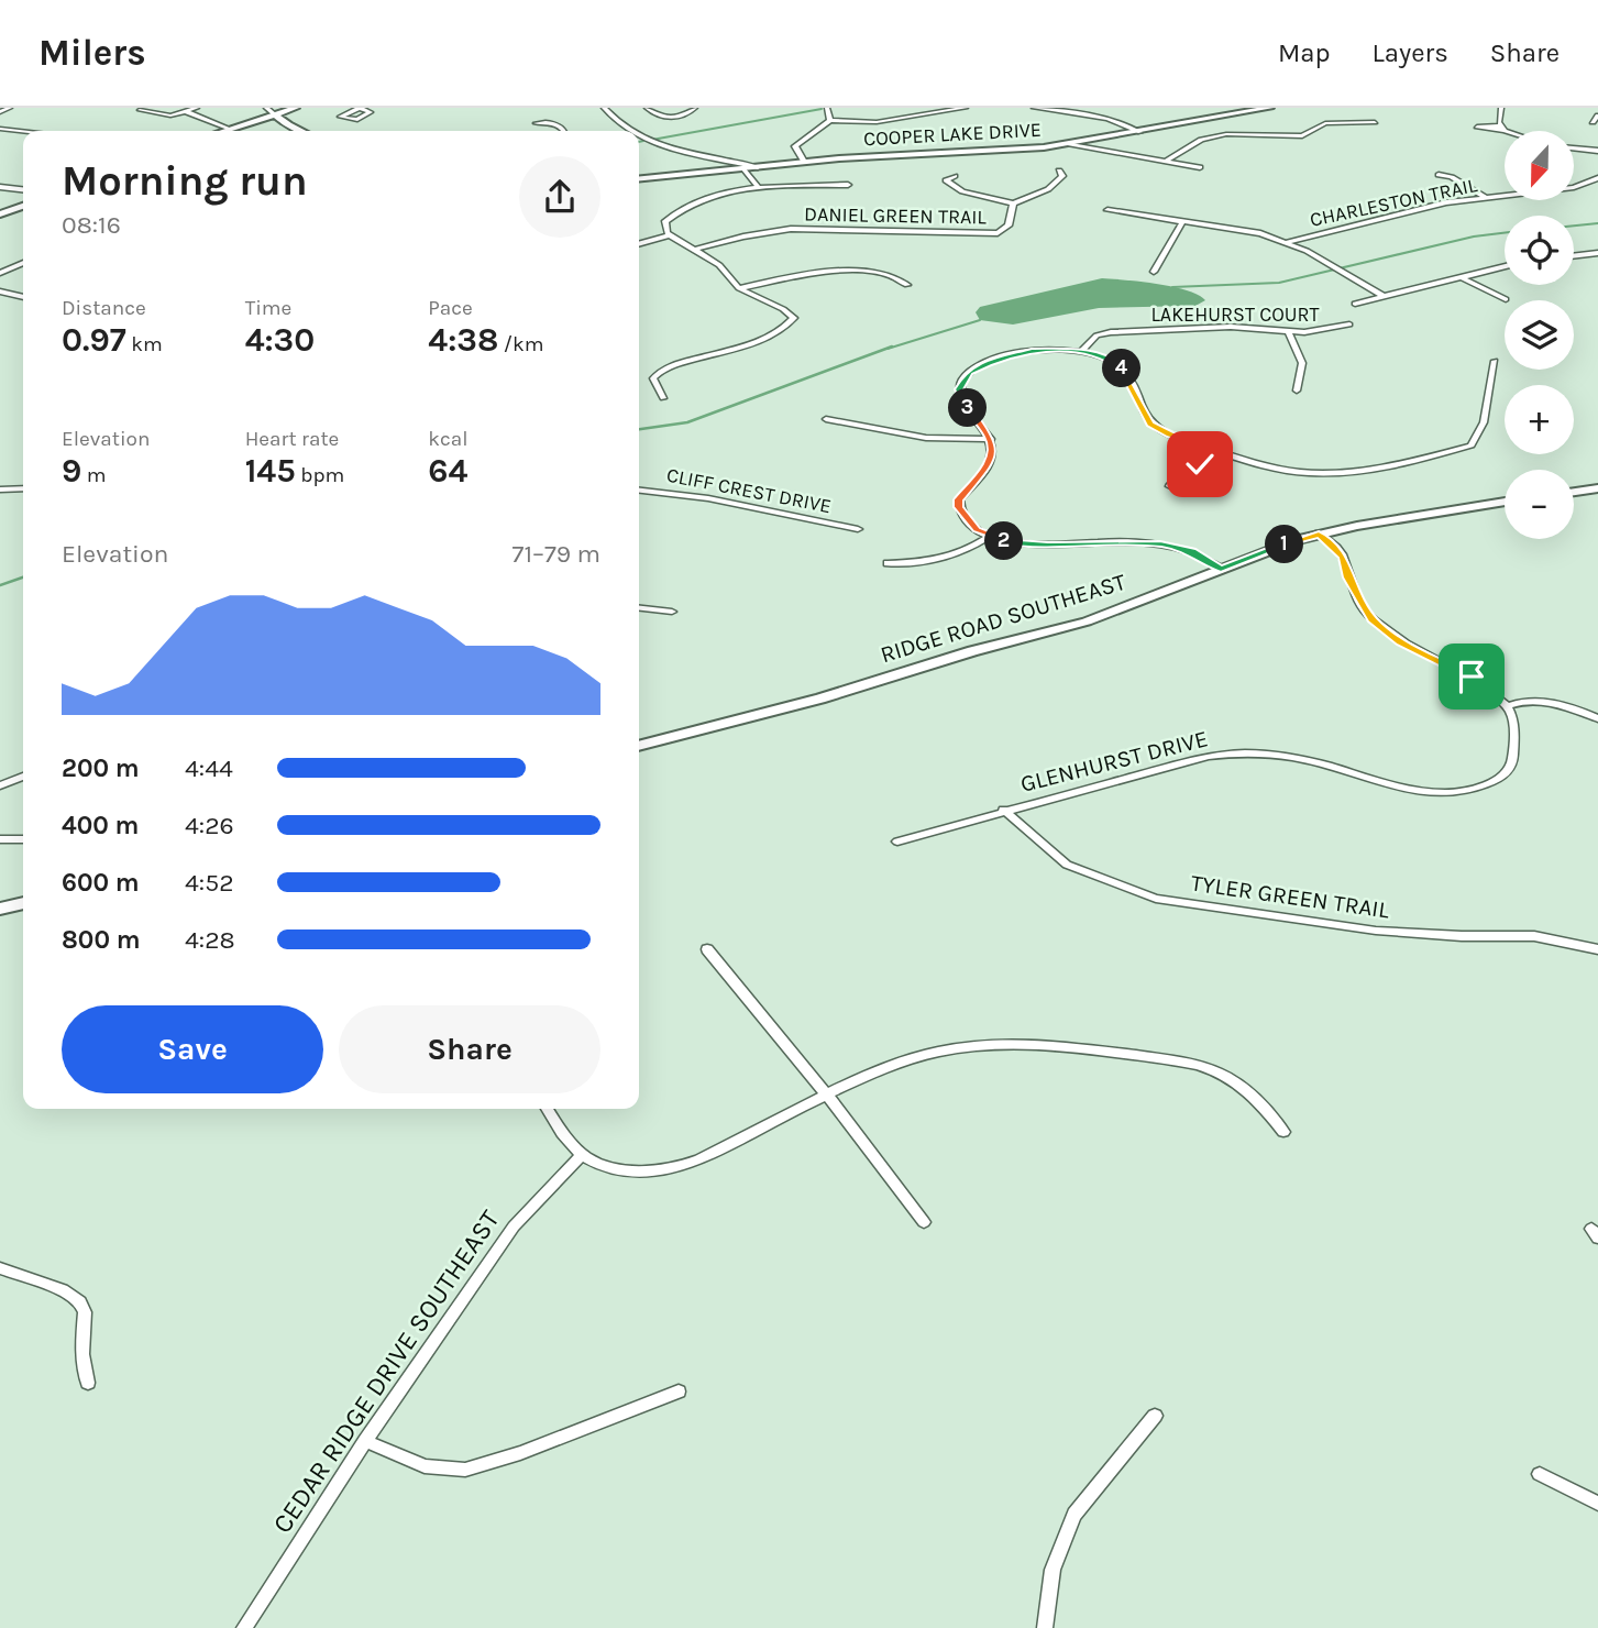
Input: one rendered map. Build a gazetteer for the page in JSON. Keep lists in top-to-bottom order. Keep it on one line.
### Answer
{"streets":{"street":["COOPER LAKE DRIVE","CHARLESTON TRAIL","DANIEL GREEN TRAIL","LAKEHURST COURT","CLIFF CREST DRIVE","RIDGE ROAD SOUTHEAST","GLENHURST DRIVE","TYLER GREEN TRAIL","CEDAR RIDGE DRIVE SOUTHEAST"]},"crossings":[["GLENHURST DRIVE","TYLER GREEN TRAIL"]],"north":"bottom","page":{"header":"Milers","nav":["Map","Layers","Share"],"map_buttons":["+","−"],"heading":["Morning run","08:16"],"stats":[["Distance","0.97 km"],["Time","4:30"],["Pace","4:38 /km"],["Elevation","9 m"],["Heart rate","145 bpm"],["kcal","64"]],"pins":["4","3","2","1"],"chart":["Elevation","71–79 m"],"list":[{"name":"200 m","note":"4:44"},{"name":"400 m","note":"4:26"},{"name":"600 m","note":"4:52"},{"name":"800 m","note":"4:28"}],"buttons":["Save","Share"]}}
